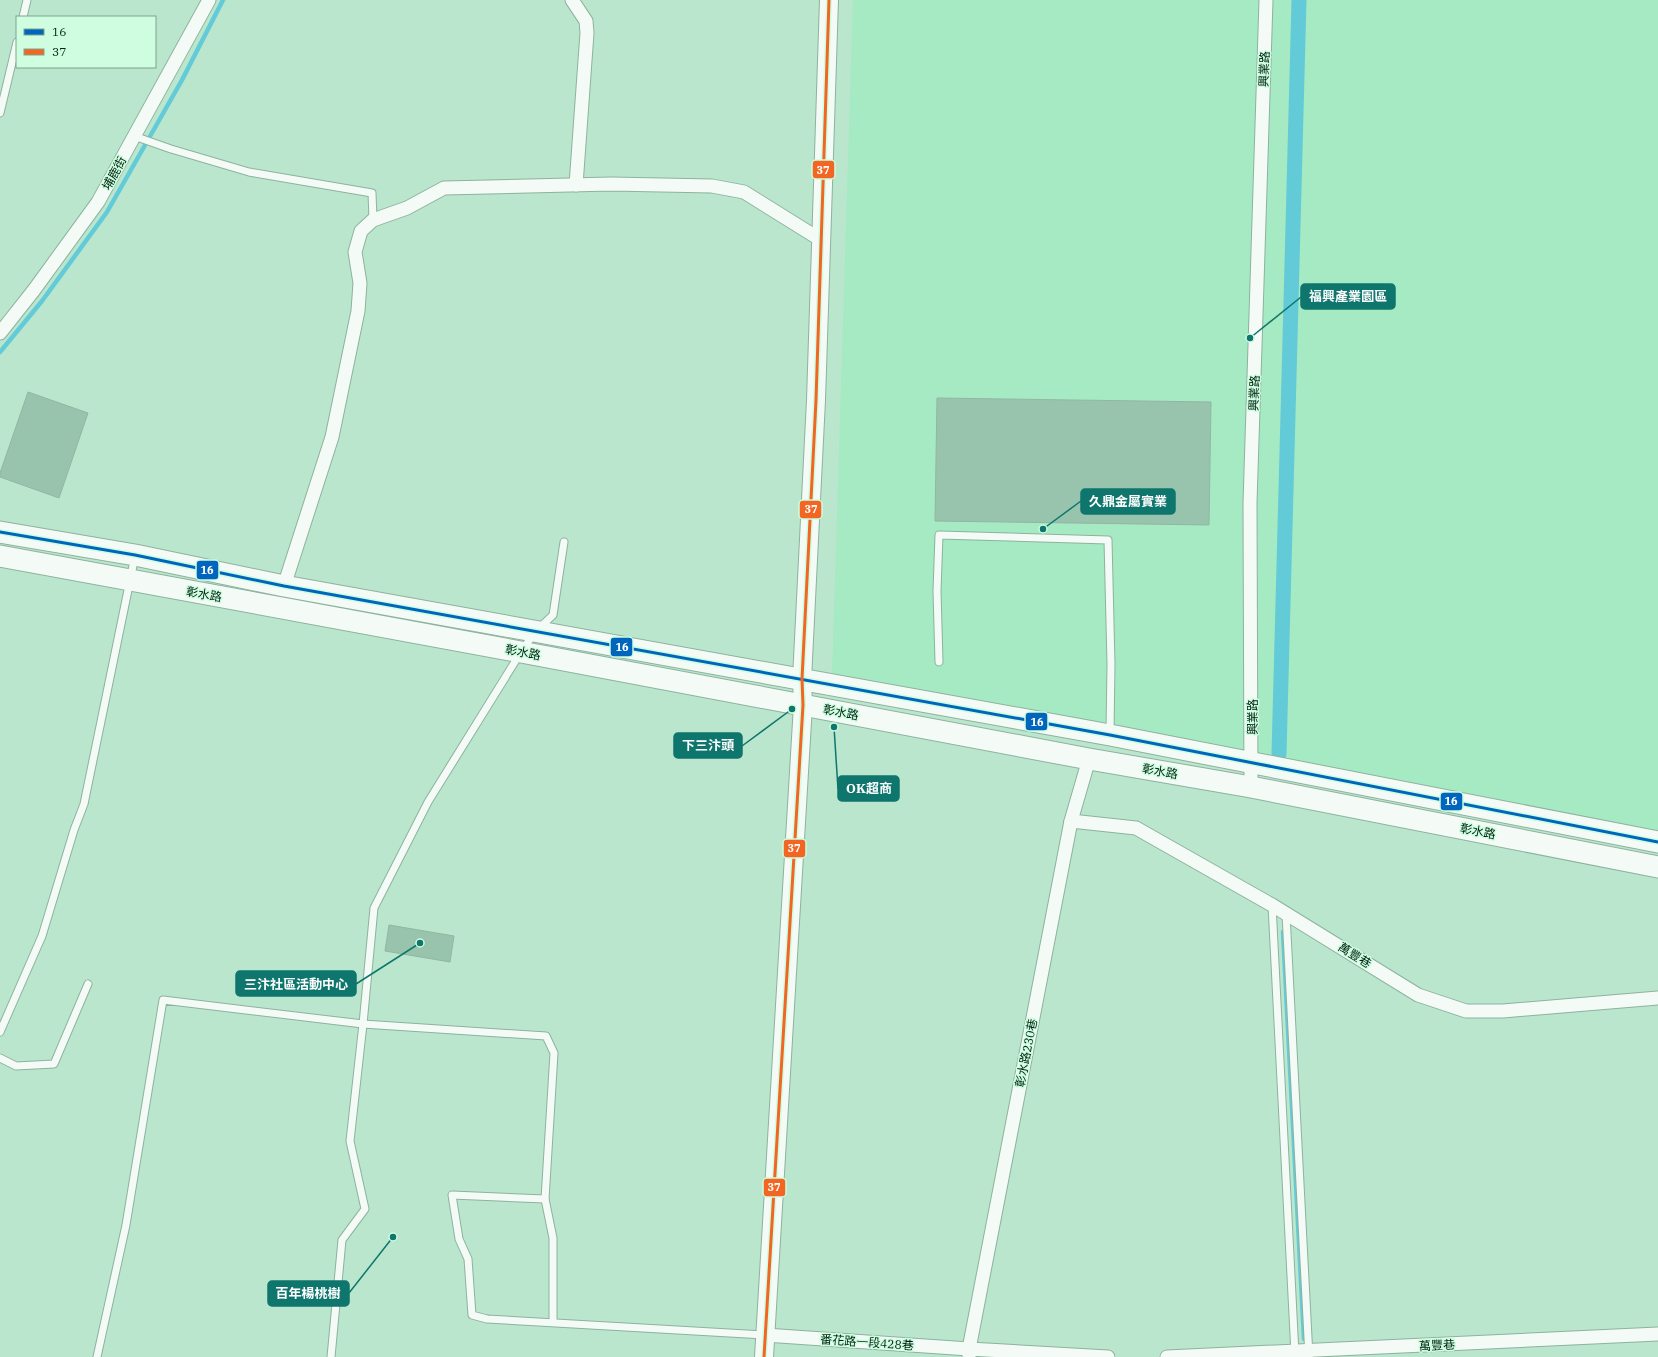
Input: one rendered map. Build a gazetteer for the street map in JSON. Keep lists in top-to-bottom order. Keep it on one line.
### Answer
{"streets":{"main road":["彰水路"],"street":["興業路","埔鹿街","萬豐巷","彰水路230巷","番花路一段428巷"]},"crossings":[["興業路","彰水路"],["彰水路","彰水路230巷"],["萬豐巷","彰水路230巷"],["彰水路230巷","番花路一段428巷"]],"places":["福興產業園區","久鼎金屬實業","下三汴頭","OK超商","三汴社區活動中心","百年楊桃樹"],"lines":["transit line 37","transit line 16"],"legend":["16","37"]}
